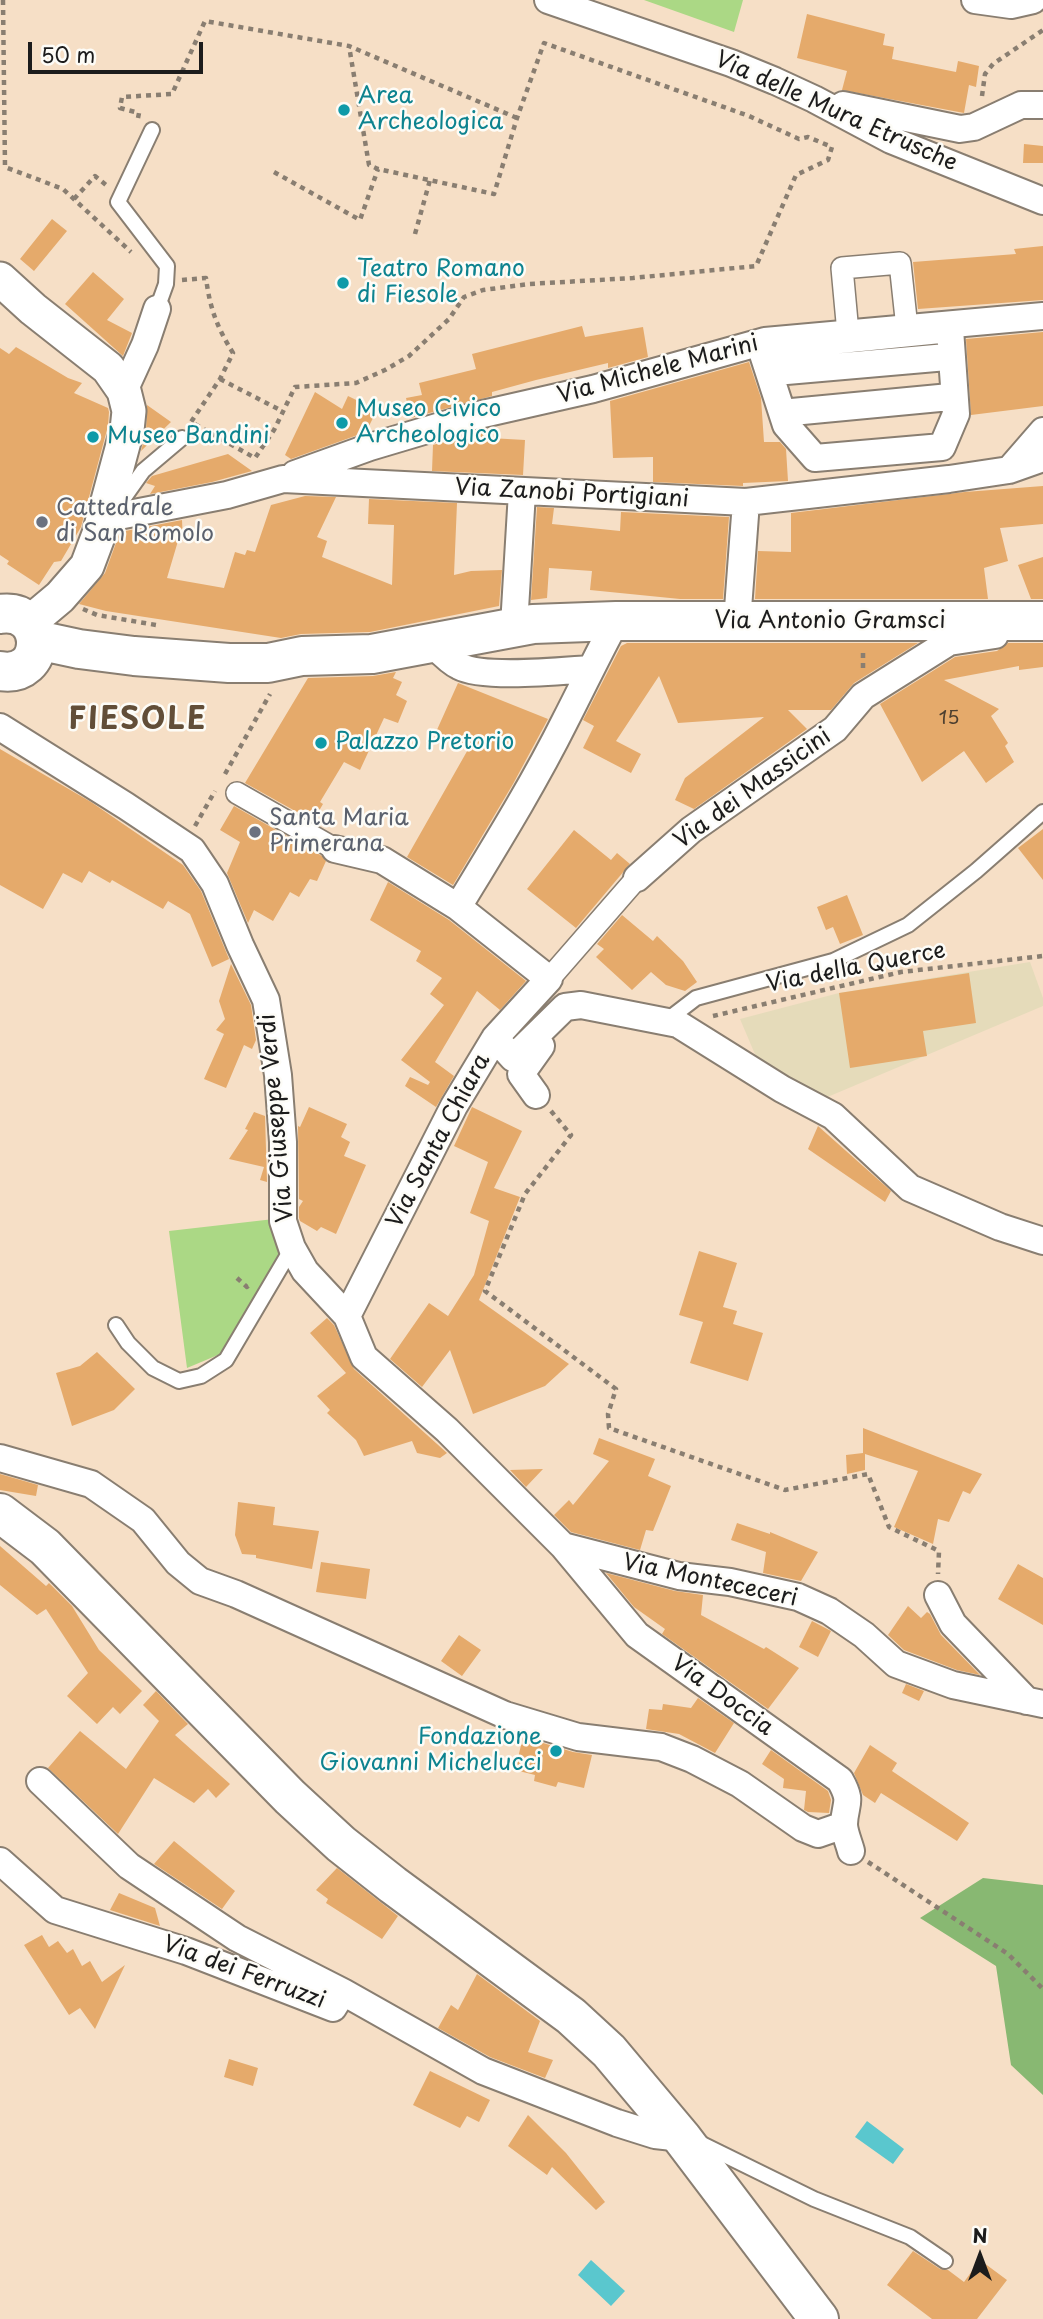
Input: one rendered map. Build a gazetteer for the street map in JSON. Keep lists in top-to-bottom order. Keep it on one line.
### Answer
{"streets":{"main road":["Via Antonio Gramsci"],"street":["Via delle Mura Etrusche","Via Michele Marini","Via Zanobi Portigiani","Via dei Massicini","Via Giuseppe Verdi","Via Santa Chiara","Via Montececeri","Via Doccia","Via dei Ferruzzi"],"path":["Via della Querce"]},"crossings":[["Via Michele Marini","Via Zanobi Portigiani"],["Via Antonio Gramsci","Via dei Massicini"],["Via dei Massicini","Via Santa Chiara"],["Via Giuseppe Verdi","Via Santa Chiara"],["Via Giuseppe Verdi","Via Montececeri"],["Via Giuseppe Verdi","Via Doccia"],["Via Montececeri","Via Doccia"]],"districts":["FIESOLE"],"places":["Area Archeologica","Teatro Romano di Fiesole","Museo Civico Archeologico","Museo Bandini","Cattedrale di San Romolo","Palazzo Pretorio","Santa Maria Primerana","Fondazione Giovanni Michelucci"],"house_numbers":["15"],"scale_bar":"50 m","north":"top"}
